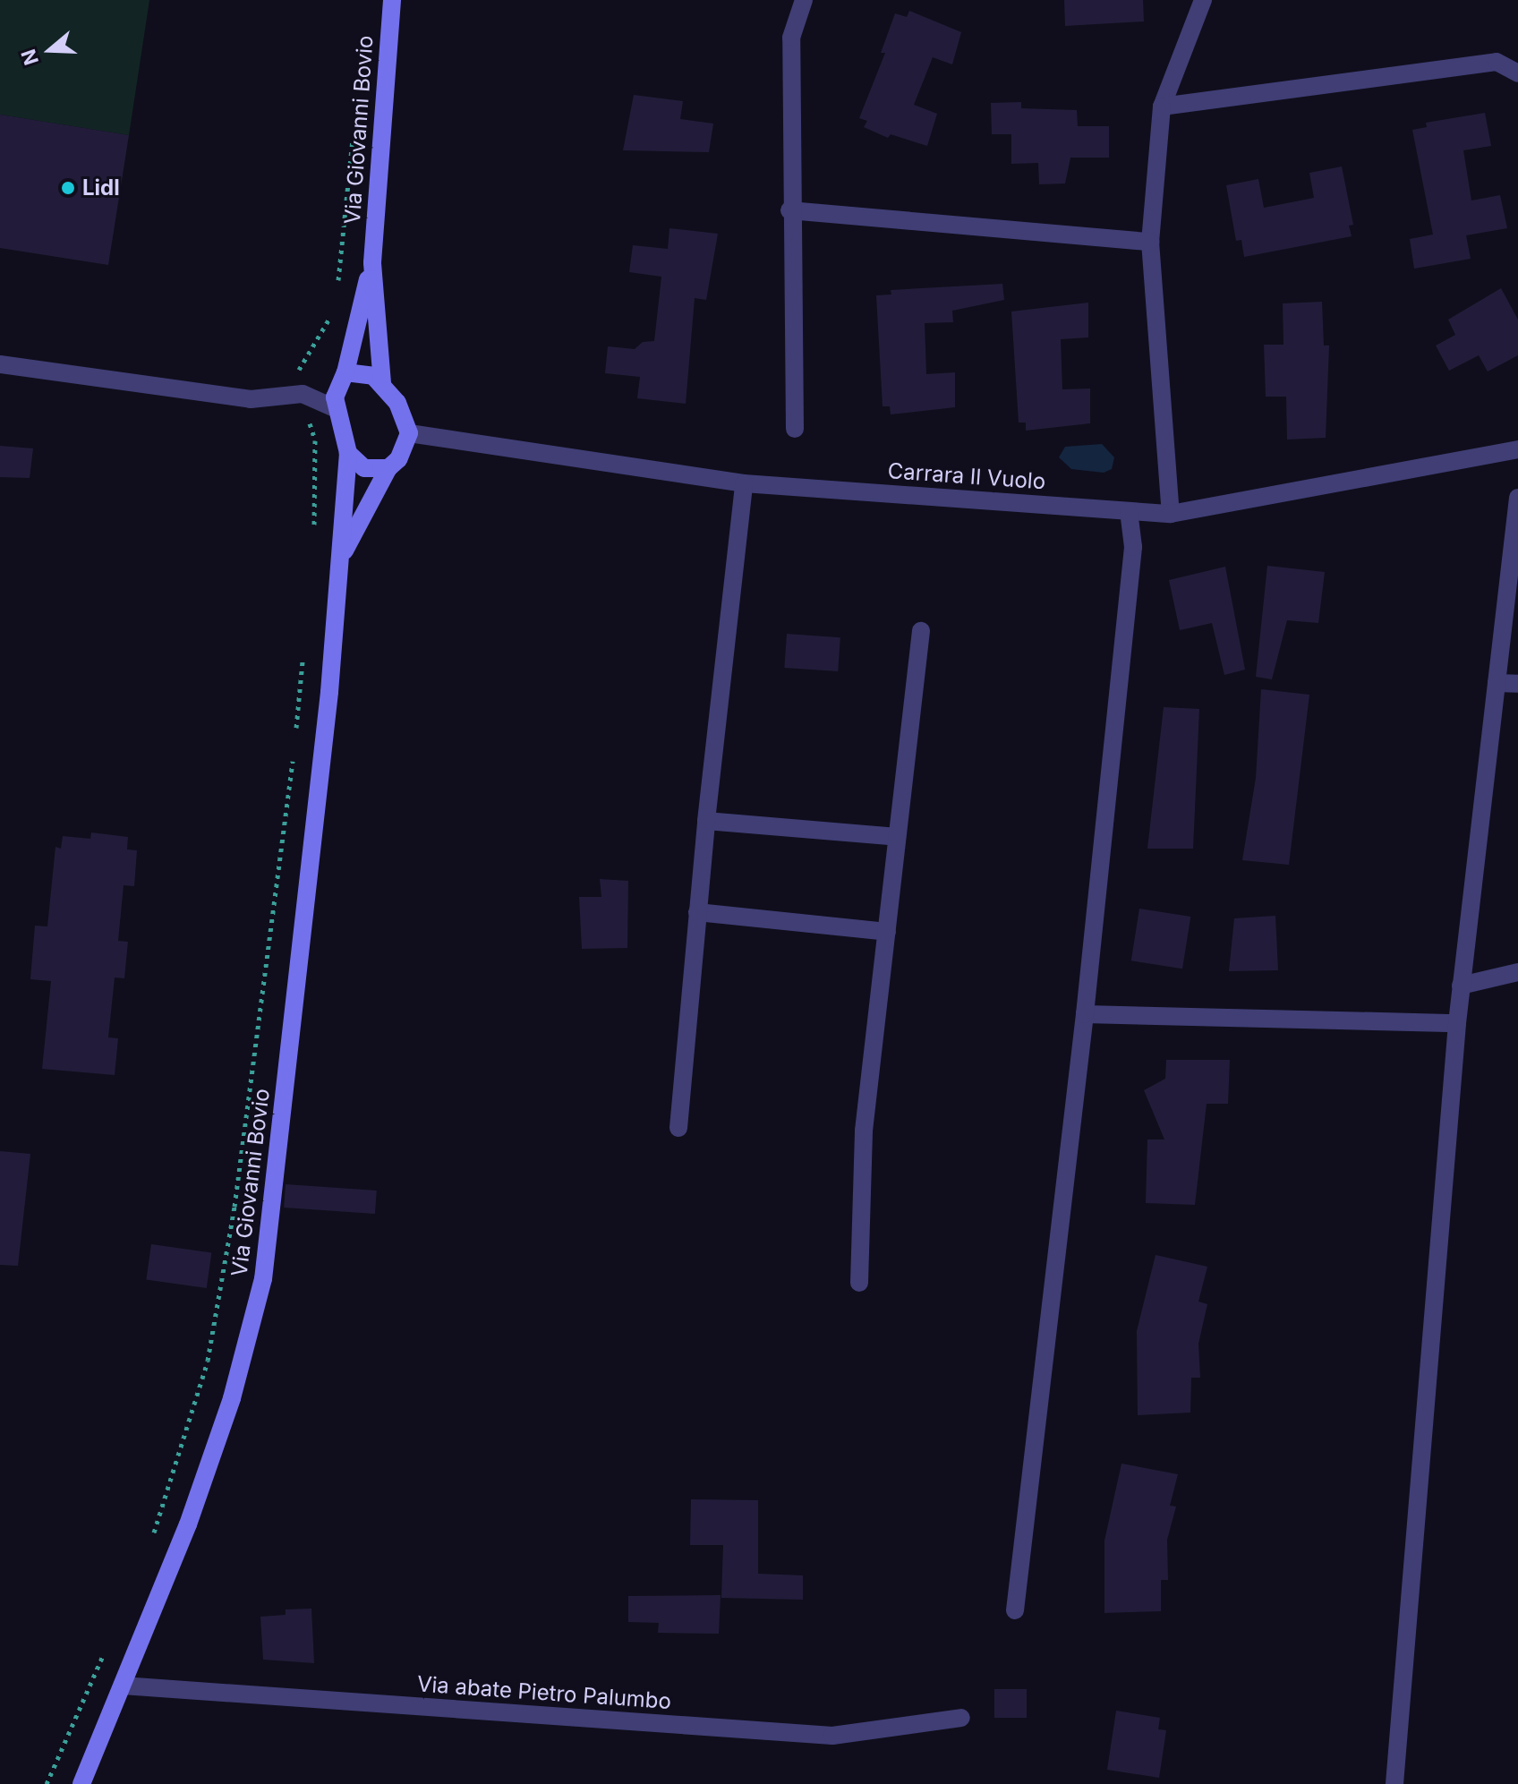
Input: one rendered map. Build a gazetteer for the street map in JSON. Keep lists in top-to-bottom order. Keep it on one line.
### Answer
{"streets":{"main road":["Via Giovanni Bovio"],"street":["Carrara Il Vuolo","Via abate Pietro Palumbo"]},"crossings":[["Via Giovanni Bovio","Carrara Il Vuolo"],["Via Giovanni Bovio","Via abate Pietro Palumbo"]],"places":["Lidl"],"north":"left"}
